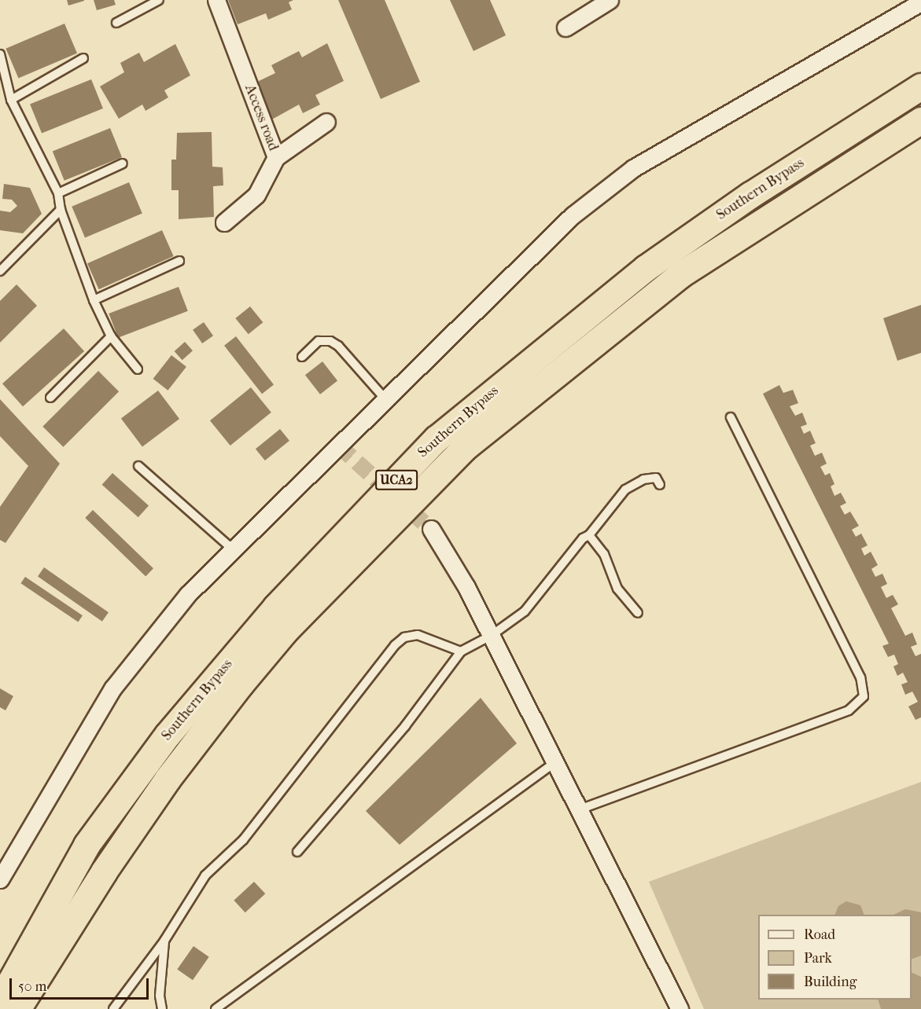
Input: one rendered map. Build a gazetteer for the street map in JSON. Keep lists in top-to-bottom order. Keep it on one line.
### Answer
{"streets":{"highway":["Southern Bypass","UCA2"],"street":["Access road"]},"legend":["Road","Park","Building"],"scale_bar":"50 m"}
